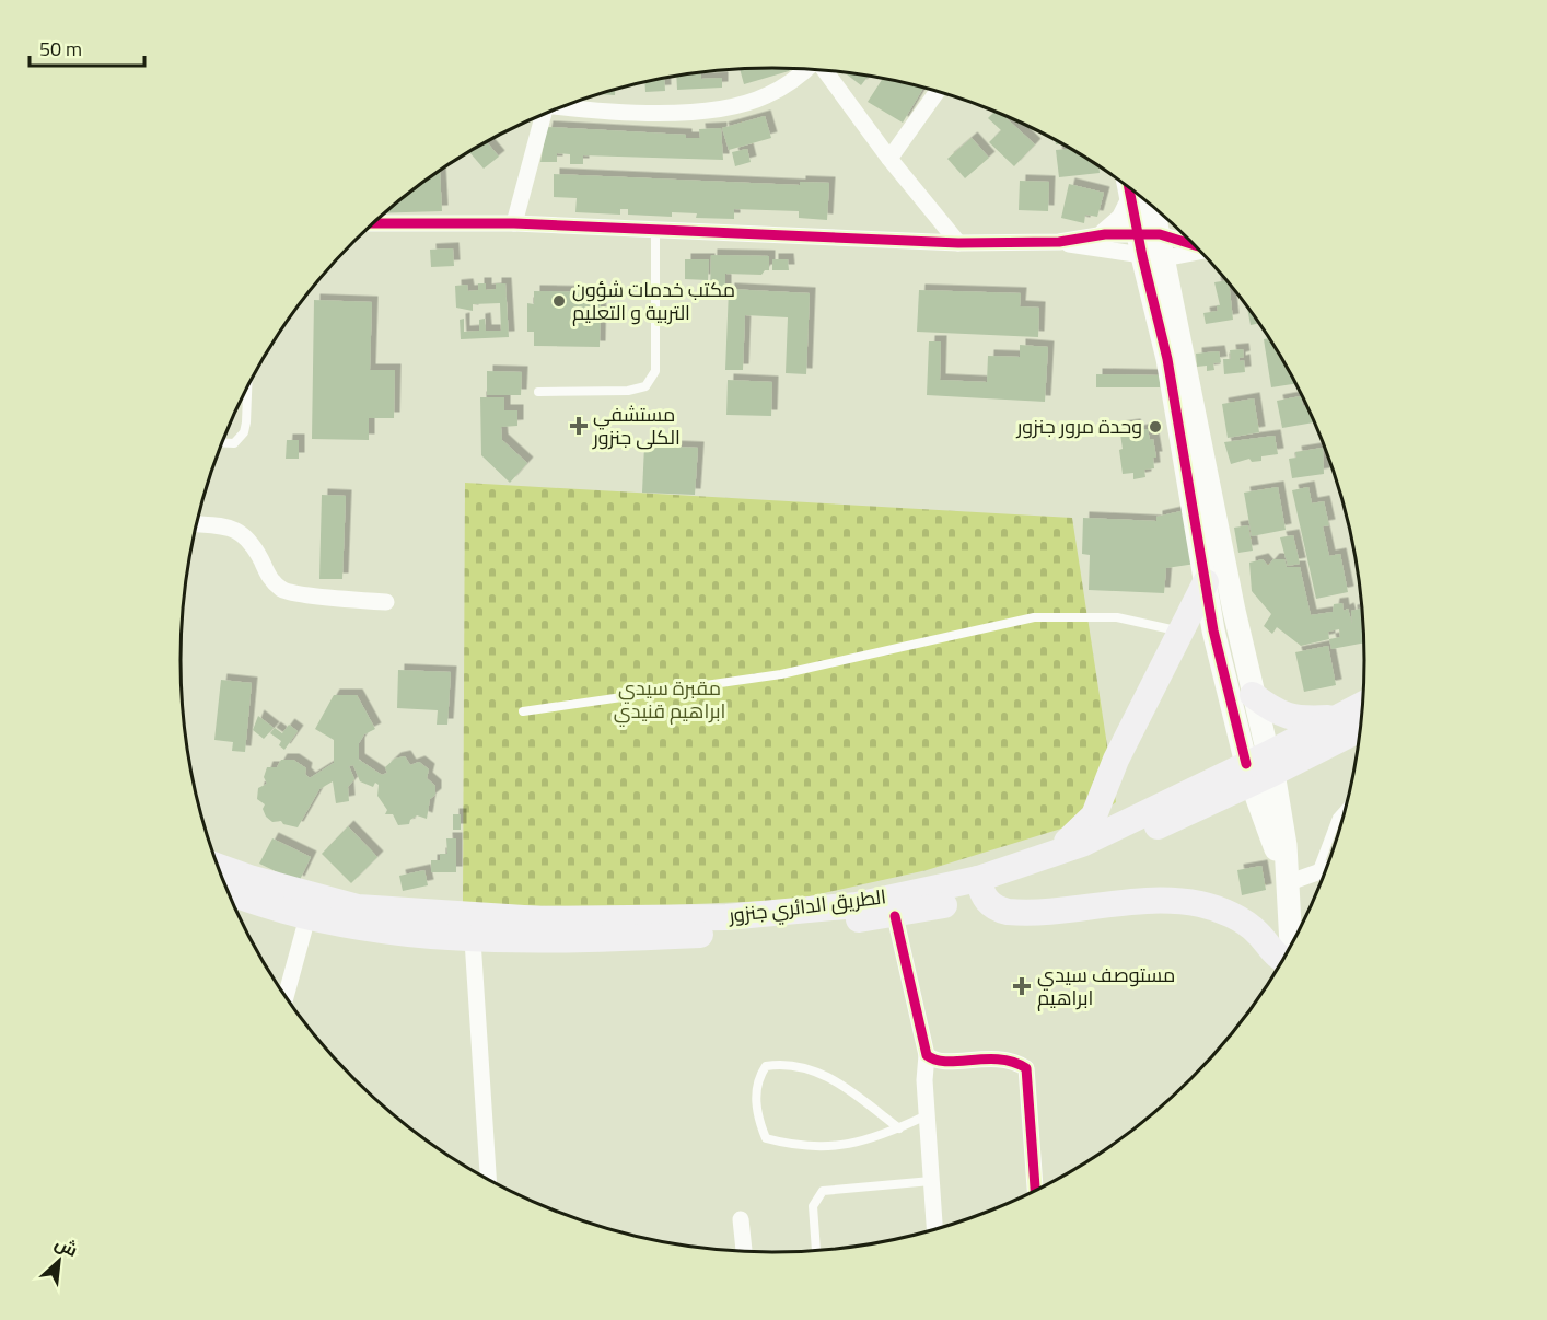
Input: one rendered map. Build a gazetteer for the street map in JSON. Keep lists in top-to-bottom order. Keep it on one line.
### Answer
{"streets":{"main road":["الطريق الدائري جنزور"]},"parks":["مقبرة سيدي ابراهيم قنيدي"],"places":{"other":["مكتب خدمات شؤون التربية و التعليم","وحدة مرور جنزور"],"health":["مستشفي الكلى جنزور","مستوصف سيدي ابراهيم"]},"scale_bar":"50 m","north":"top right"}
